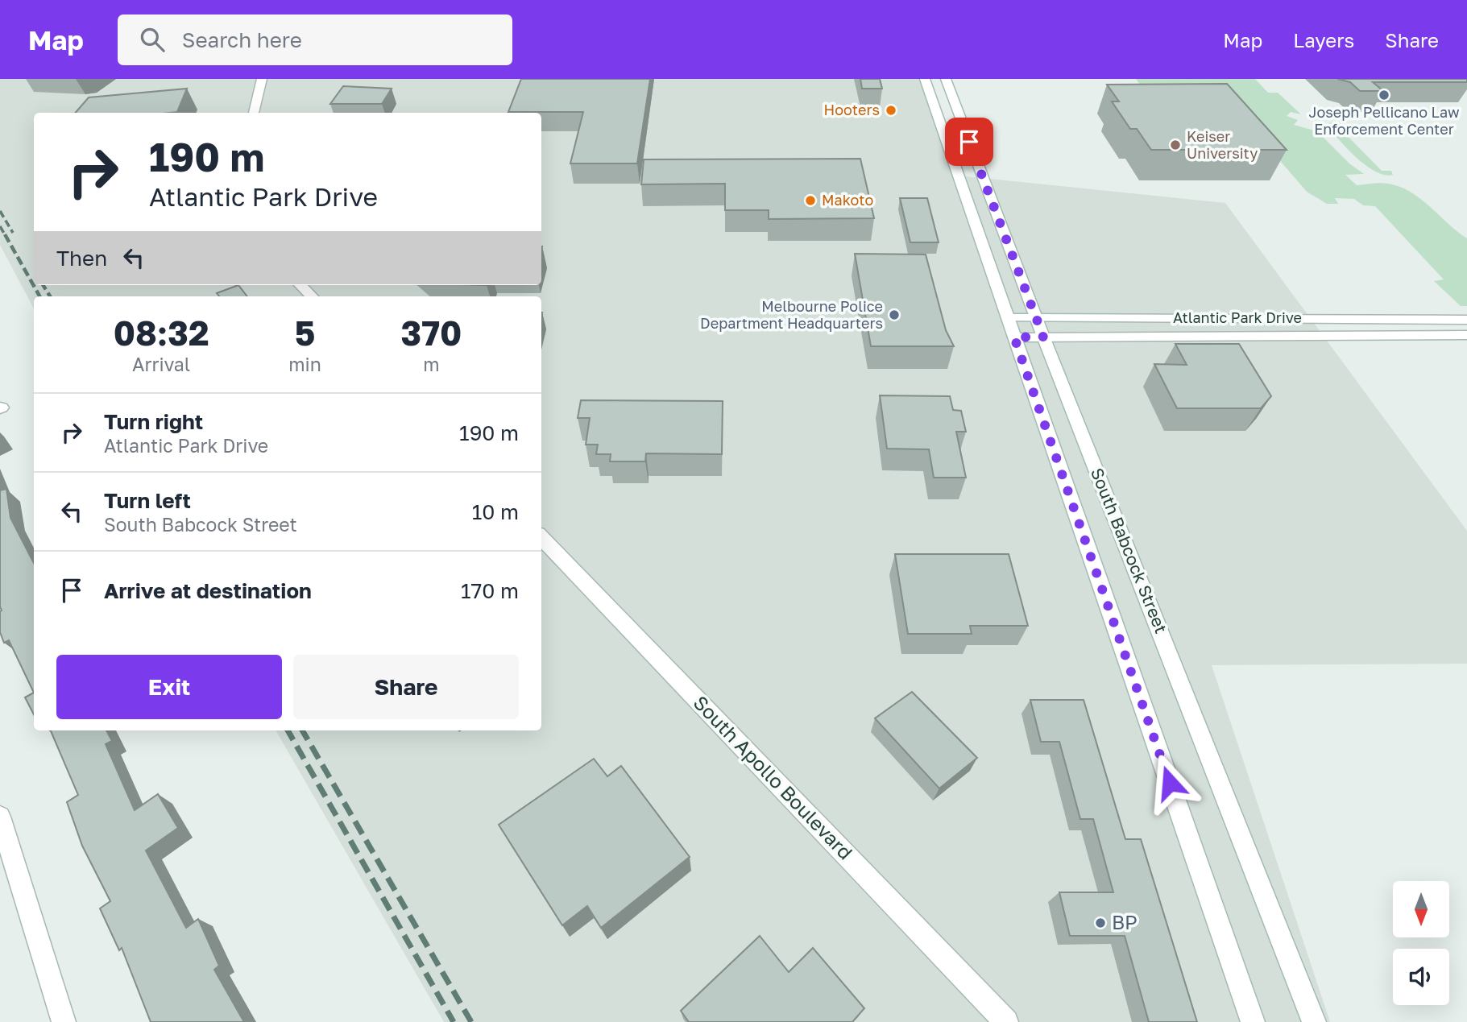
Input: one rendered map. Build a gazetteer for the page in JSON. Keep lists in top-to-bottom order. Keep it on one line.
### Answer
{"streets":{"main road":["Atlantic Park Drive","South Babcock Street","South Apollo Boulevard"]},"crossings":[["Atlantic Park Drive","South Babcock Street"]],"places":["Joseph Pellicano Law Enforcement Center","Hooters","Keiser University","Makoto","Melbourne Police Department Headquarters","BP"],"north":"bottom","page":{"header":"Map","search":"Search here","nav":["Map","Layers","Share"],"turn":["190 m","Atlantic Park Drive"],"then":"Then","eta":["08:32","Arrival","5","min","370","m"],"list":[{"name":"Turn right","note":"Atlantic Park Drive","value":"190 m"},{"name":"Turn left","note":"South Babcock Street","value":"10 m"},{"name":"Arrive at destination","value":"170 m"}],"buttons":["Exit","Share"]}}
